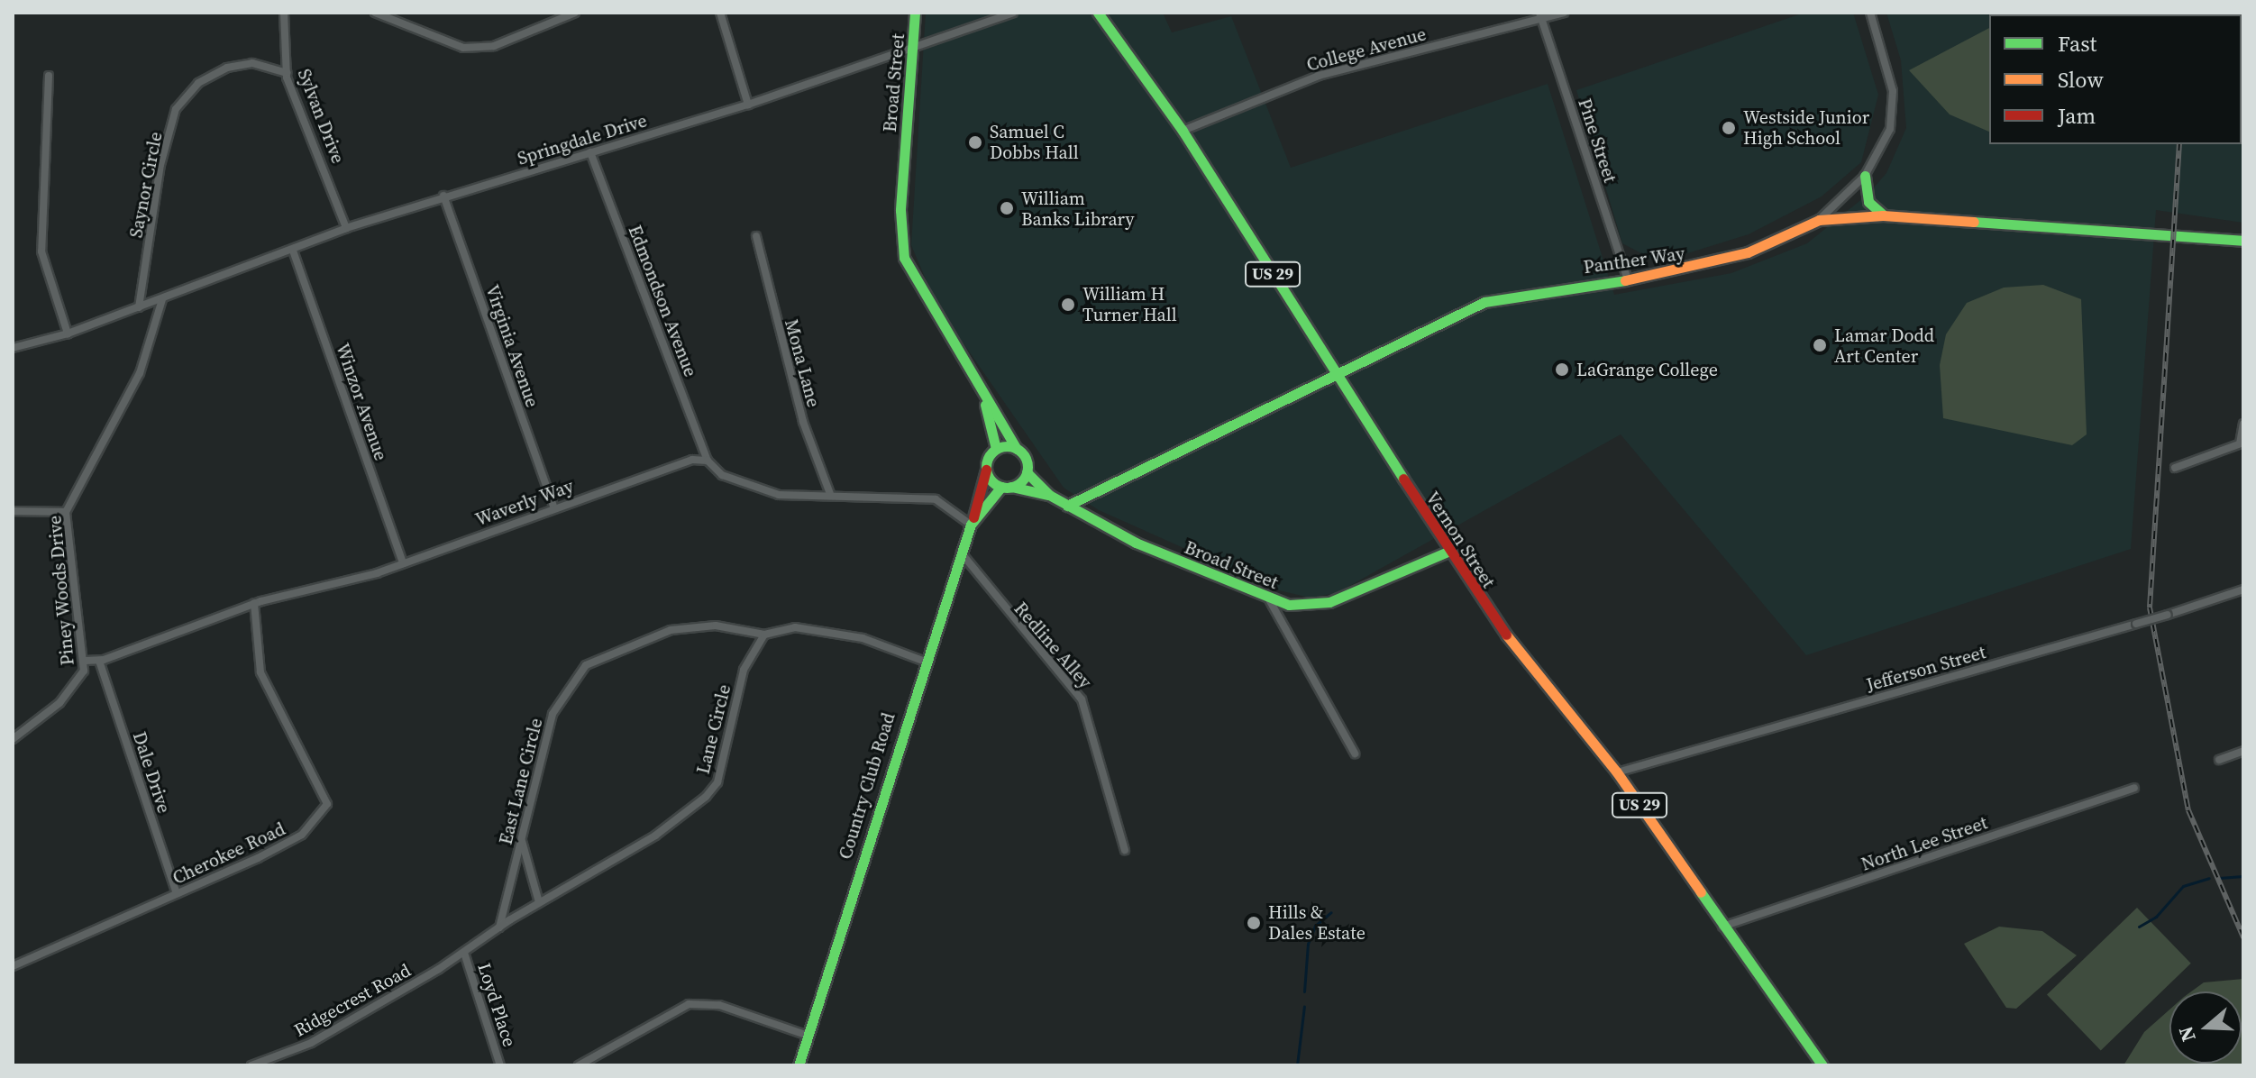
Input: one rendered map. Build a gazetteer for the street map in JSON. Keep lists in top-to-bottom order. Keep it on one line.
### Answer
{"streets":{"main road":["Broad Street","Panther Way","US 29","Vernon Street","Country Club Road"],"street":["College Avenue","Sylvan Drive","Springdale Drive","Pine Street","Saynor Circle","Edmondson Avenue","Virginia Avenue","Mona Lane","Winzor Avenue","Waverly Way","Piney Woods Drive","Redline Alley","Jefferson Street","Lane Circle","Dale Drive","East Lane Circle","North Lee Street","Cherokee Road","Ridgecrest Road","Loyd Place"]},"crossings":[["College Avenue","Pine Street"],["College Avenue","Vernon Street"],["Broad Street","Springdale Drive"],["Broad Street","Panther Way"],["Broad Street","Vernon Street"],["Broad Street","Country Club Road"],["Sylvan Drive","Springdale Drive"],["Sylvan Drive","Saynor Circle"],["Springdale Drive","Saynor Circle"],["Springdale Drive","Edmondson Avenue"],["Springdale Drive","Virginia Avenue"],["Springdale Drive","Winzor Avenue"],["Springdale Drive","Piney Woods Drive"],["Pine Street","Panther Way"],["Panther Way","Vernon Street"],["Edmondson Avenue","Waverly Way"],["Virginia Avenue","Waverly Way"],["Winzor Avenue","Waverly Way"],["Waverly Way","Piney Woods Drive"],["Waverly Way","Dale Drive"],["Waverly Way","Cherokee Road"],["Vernon Street","Jefferson Street"],["Vernon Street","North Lee Street"],["Redline Alley","Country Club Road"],["Lane Circle","East Lane Circle"],["Lane Circle","Ridgecrest Road"],["Lane Circle","Loyd Place"],["Dale Drive","Cherokee Road"],["Ridgecrest Road","Loyd Place"]],"places":["Westside Junior High School","Samuel C Dobbs Hall","William Banks Library","William H Turner Hall","Lamar Dodd Art Center","LaGrange College","Hills & Dales Estate"],"legend":["Fast","Slow","Jam"],"north":"left"}
